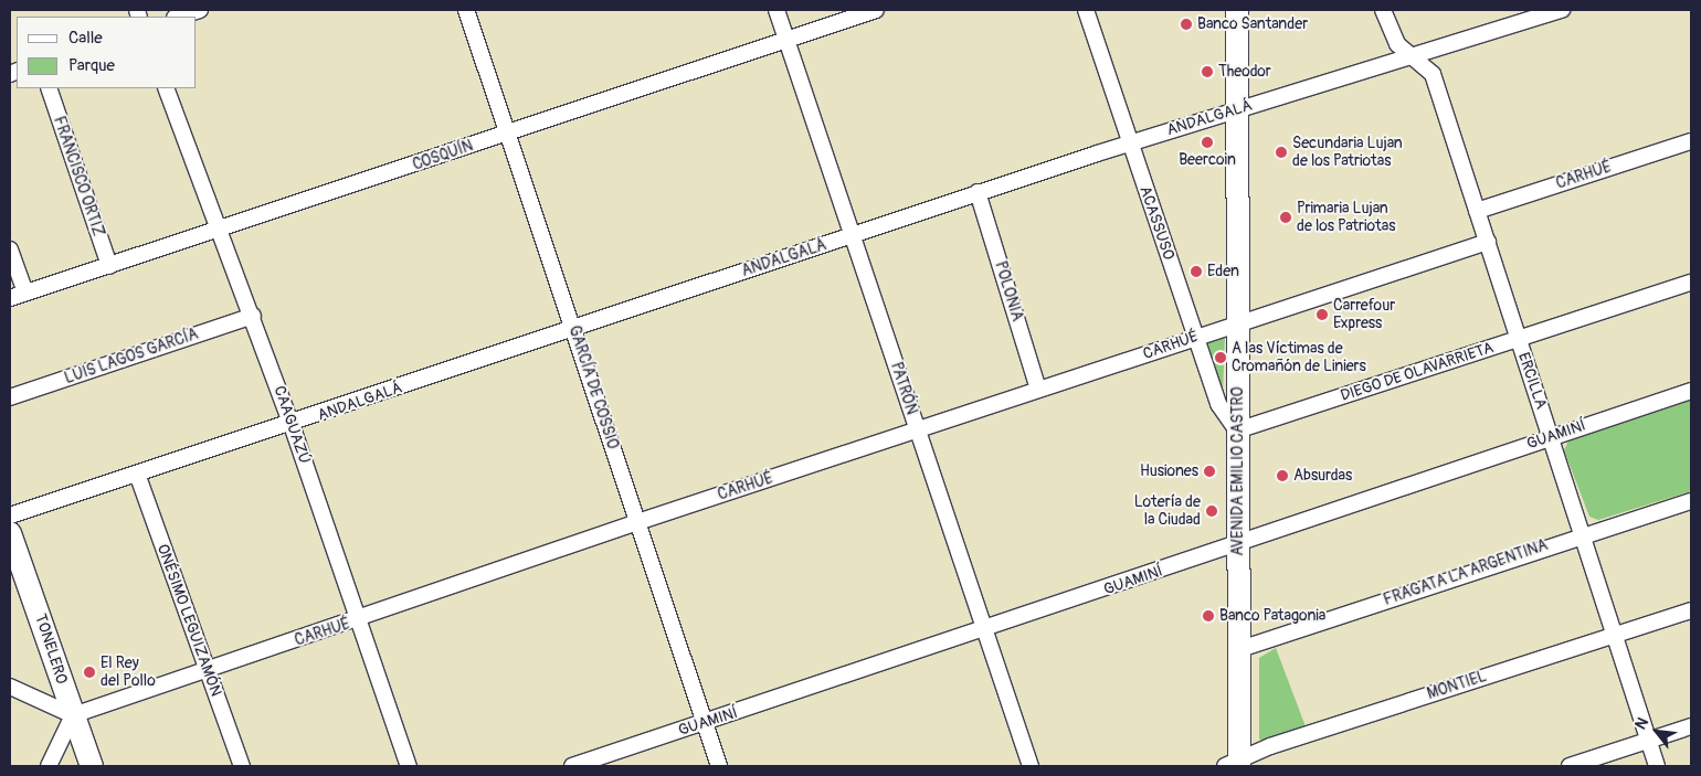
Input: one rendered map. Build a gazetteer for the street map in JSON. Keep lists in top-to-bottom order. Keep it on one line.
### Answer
{"streets":{"main road":["AVENIDA EMILIO CASTRO","TONELERO"],"street":["ANDALGALÁ","COSQUÍN","CARHUÉ","FRANCISCO ORTIZ","ACASSUSO","POLONIA","LUIS LAGOS GARCÍA","DIEGO DE OLAVARRIETA","ERCILLA","GARCÍA DE COSSIO","PATRÓN","CAAGUAZÚ","GUAMINÍ","FRAGATA LA ARGENTINA","ONÉSIMO LEGUIZAMÓN","MONTIEL"]},"crossings":[["ANDALGALÁ","ACASSUSO"],["ANDALGALÁ","POLONIA"],["ANDALGALÁ","ERCILLA"],["ANDALGALÁ","GARCÍA DE COSSIO"],["ANDALGALÁ","PATRÓN"],["ANDALGALÁ","CAAGUAZÚ"],["ANDALGALÁ","AVENIDA EMILIO CASTRO"],["ANDALGALÁ","ONÉSIMO LEGUIZAMÓN"],["COSQUÍN","FRANCISCO ORTIZ"],["COSQUÍN","GARCÍA DE COSSIO"],["COSQUÍN","PATRÓN"],["COSQUÍN","CAAGUAZÚ"],["CARHUÉ","ACASSUSO"],["CARHUÉ","POLONIA"],["CARHUÉ","ERCILLA"],["CARHUÉ","GARCÍA DE COSSIO"],["CARHUÉ","PATRÓN"],["CARHUÉ","CAAGUAZÚ"],["CARHUÉ","AVENIDA EMILIO CASTRO"],["CARHUÉ","ONÉSIMO LEGUIZAMÓN"],["CARHUÉ","TONELERO"],["ACASSUSO","DIEGO DE OLAVARRIETA"],["ACASSUSO","AVENIDA EMILIO CASTRO"],["LUIS LAGOS GARCÍA","CAAGUAZÚ"],["DIEGO DE OLAVARRIETA","ERCILLA"],["DIEGO DE OLAVARRIETA","AVENIDA EMILIO CASTRO"],["ERCILLA","GUAMINÍ"],["ERCILLA","FRAGATA LA ARGENTINA"],["ERCILLA","MONTIEL"],["GARCÍA DE COSSIO","GUAMINÍ"],["PATRÓN","GUAMINÍ"],["GUAMINÍ","AVENIDA EMILIO CASTRO"],["AVENIDA EMILIO CASTRO","FRAGATA LA ARGENTINA"],["AVENIDA EMILIO CASTRO","MONTIEL"]],"places":["Banco Santander","Theodor","Beercoin","Secundaria Lujan de los Patriotas","Primaria Lujan de los Patriotas","Eden","Carrefour Express","A las Víctimas de Cromañón de Liniers","Husiones","Absurdas","Lotería de la Ciudad","Banco Patagonia","El Rey del Pollo"],"legend":["Calle","Parque"],"north":"top left"}
